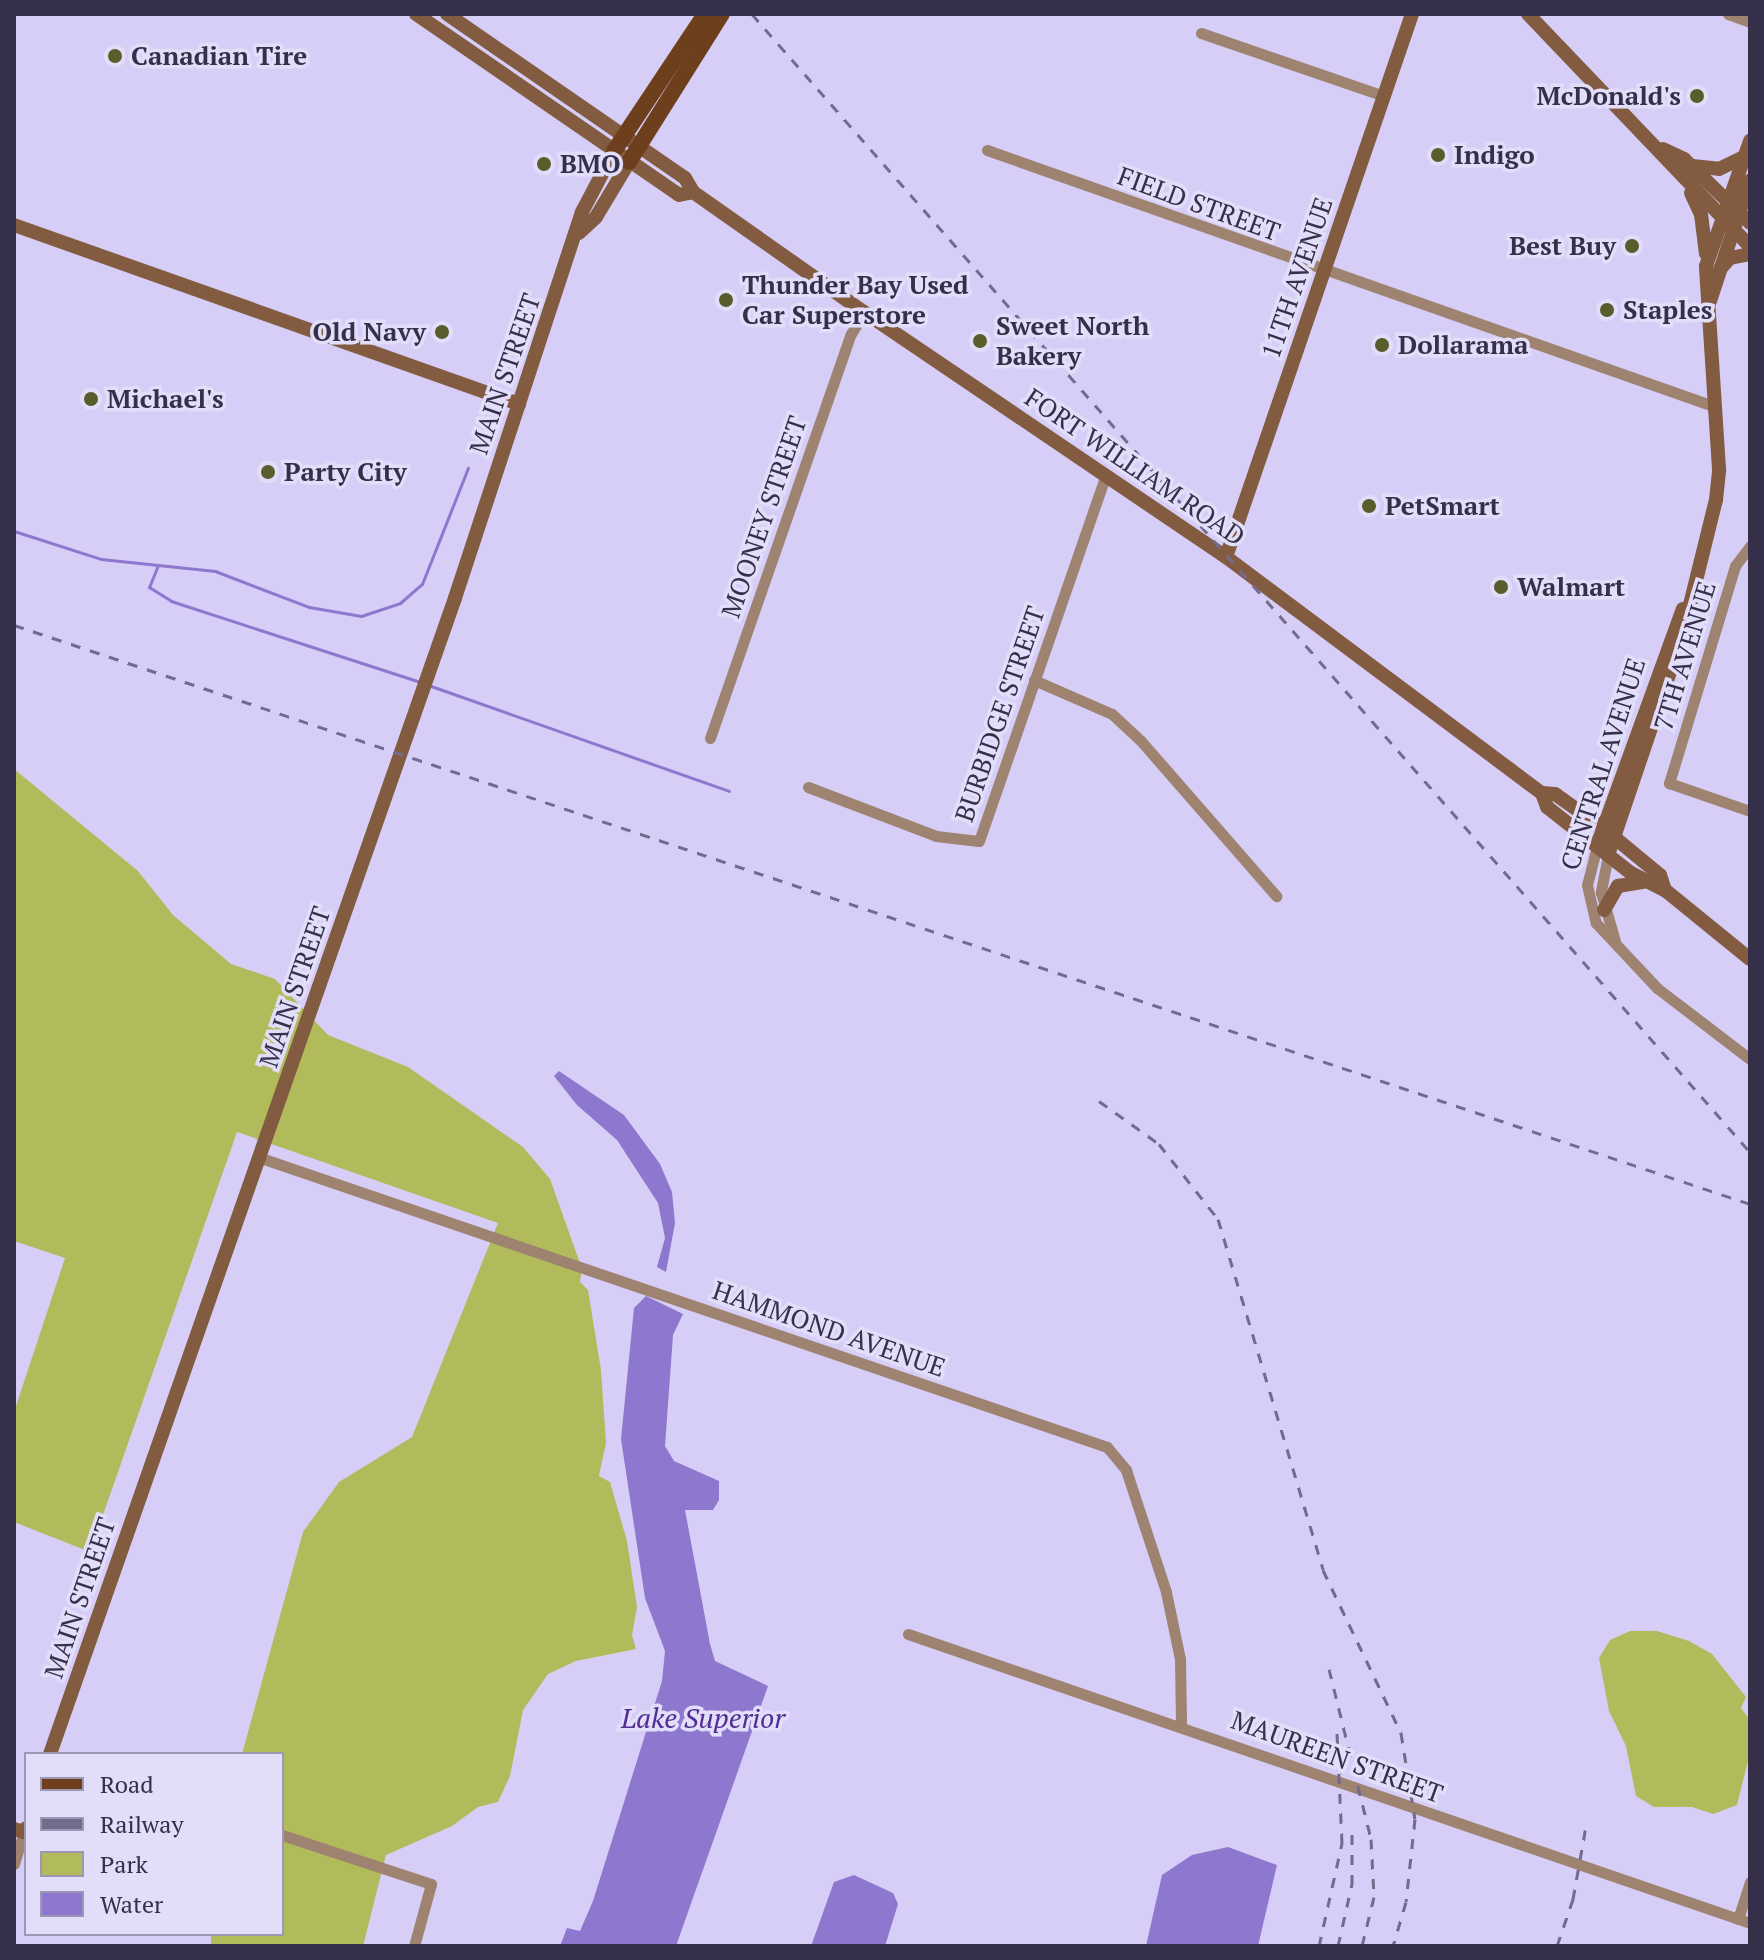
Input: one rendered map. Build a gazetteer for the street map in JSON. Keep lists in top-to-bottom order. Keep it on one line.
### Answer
{"streets":{"main road":["11TH AVENUE","MAIN STREET","FORT WILLIAM ROAD","CENTRAL AVENUE"],"street":["FIELD STREET","MOONEY STREET","7TH AVENUE","BURBIDGE STREET","HAMMOND AVENUE","MAUREEN STREET"]},"crossings":[["FIELD STREET","11TH AVENUE"],["FIELD STREET","CENTRAL AVENUE"],["11TH AVENUE","FORT WILLIAM ROAD"],["MAIN STREET","FORT WILLIAM ROAD"],["MAIN STREET","HAMMOND AVENUE"],["FORT WILLIAM ROAD","MOONEY STREET"],["FORT WILLIAM ROAD","BURBIDGE STREET"],["FORT WILLIAM ROAD","CENTRAL AVENUE"],["HAMMOND AVENUE","MAUREEN STREET"]],"water":["Lake Superior"],"places":["Canadian Tire","McDonald's","Indigo","BMO","Best Buy","Thunder Bay Used Car Superstore","Staples","Old Navy","Sweet North Bakery","Dollarama","Michael's","Party City","PetSmart","Walmart"],"legend":["Road","Railway","Park","Water"]}
